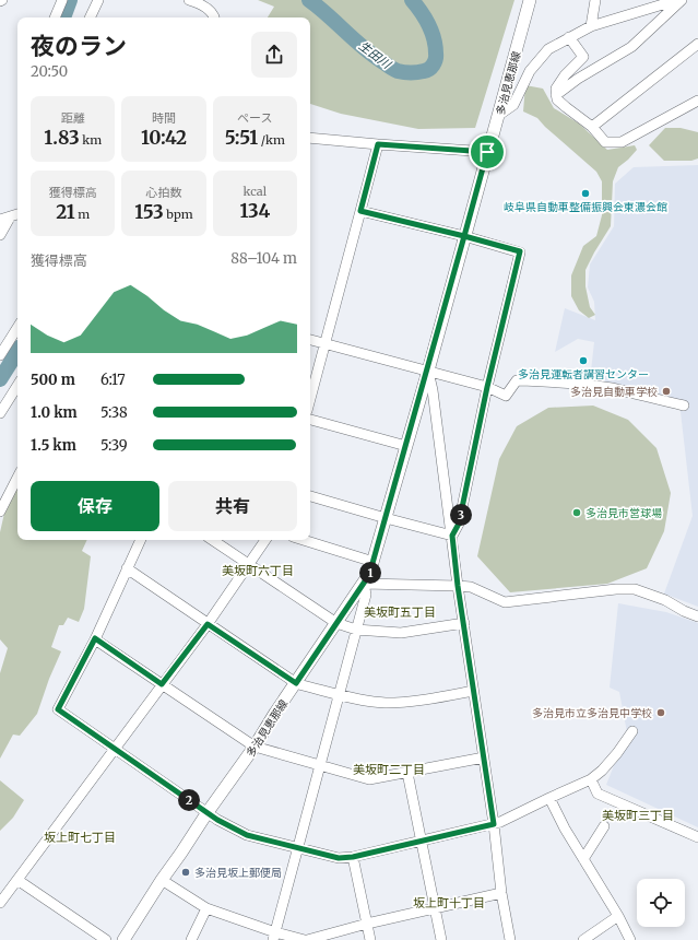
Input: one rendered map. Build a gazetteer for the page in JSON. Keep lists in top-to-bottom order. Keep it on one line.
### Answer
{"streets":{"main road":["多治見恵那線"]},"districts":["美坂町六丁目","美坂町五丁目","美坂町二丁目","美坂町三丁目","坂上町七丁目","坂上町十丁目"],"water":["生田川"],"places":["岐阜県自動車整備振興会東濃会館","多治見運転者講習センター","多治見自動車学校","多治見市営球場","多治見市立多治見中学校","多治見坂上郵便局"],"page":{"heading":["夜のラン","20:50"],"stats":[["距離","1.83 km"],["時間","10:42"],["ペース","5:51 /km"],["獲得標高","21 m"],["心拍数","153 bpm"],["kcal","134"]],"chart":["獲得標高","88–104 m"],"list":[{"name":"500 m","note":"6:17"},{"name":"1.0 km","note":"5:38"},{"name":"1.5 km","note":"5:39"}],"buttons":["保存","共有"],"pins":["3","1","2"]}}
